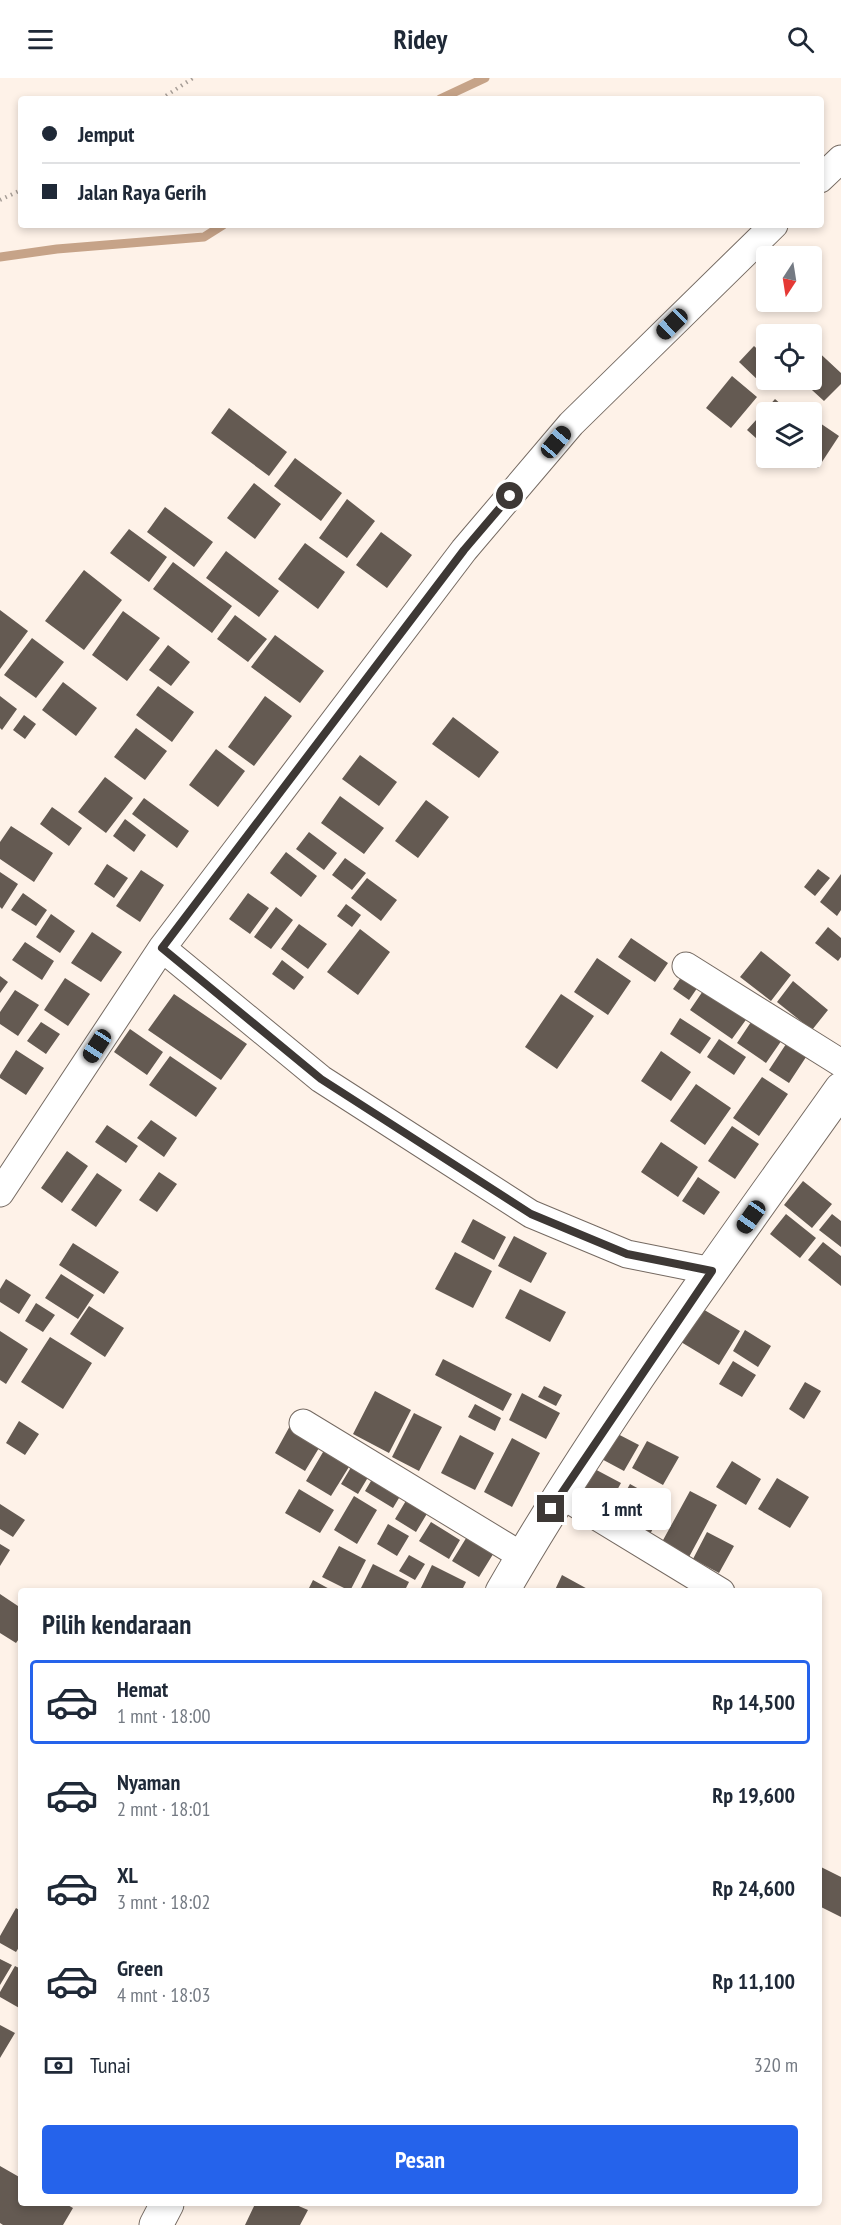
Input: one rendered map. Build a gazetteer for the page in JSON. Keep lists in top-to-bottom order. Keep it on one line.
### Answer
{"north":"bottom","page":{"header":"Ridey","banner":["Jemput","Jalan Raya Gerih"],"bubble":"1 mnt","heading":"Pilih kendaraan","list":[{"name":"Hemat","note":"1 mnt · 18:00","value":"Rp 14,500"},{"name":"Nyaman","note":"2 mnt · 18:01","value":"Rp 19,600"},{"name":"XL","note":"3 mnt · 18:02","value":"Rp 24,600"},{"name":"Green","note":"4 mnt · 18:03","value":"Rp 11,100"}],"pay":["Tunai","320 m"],"buttons":"Pesan"}}
